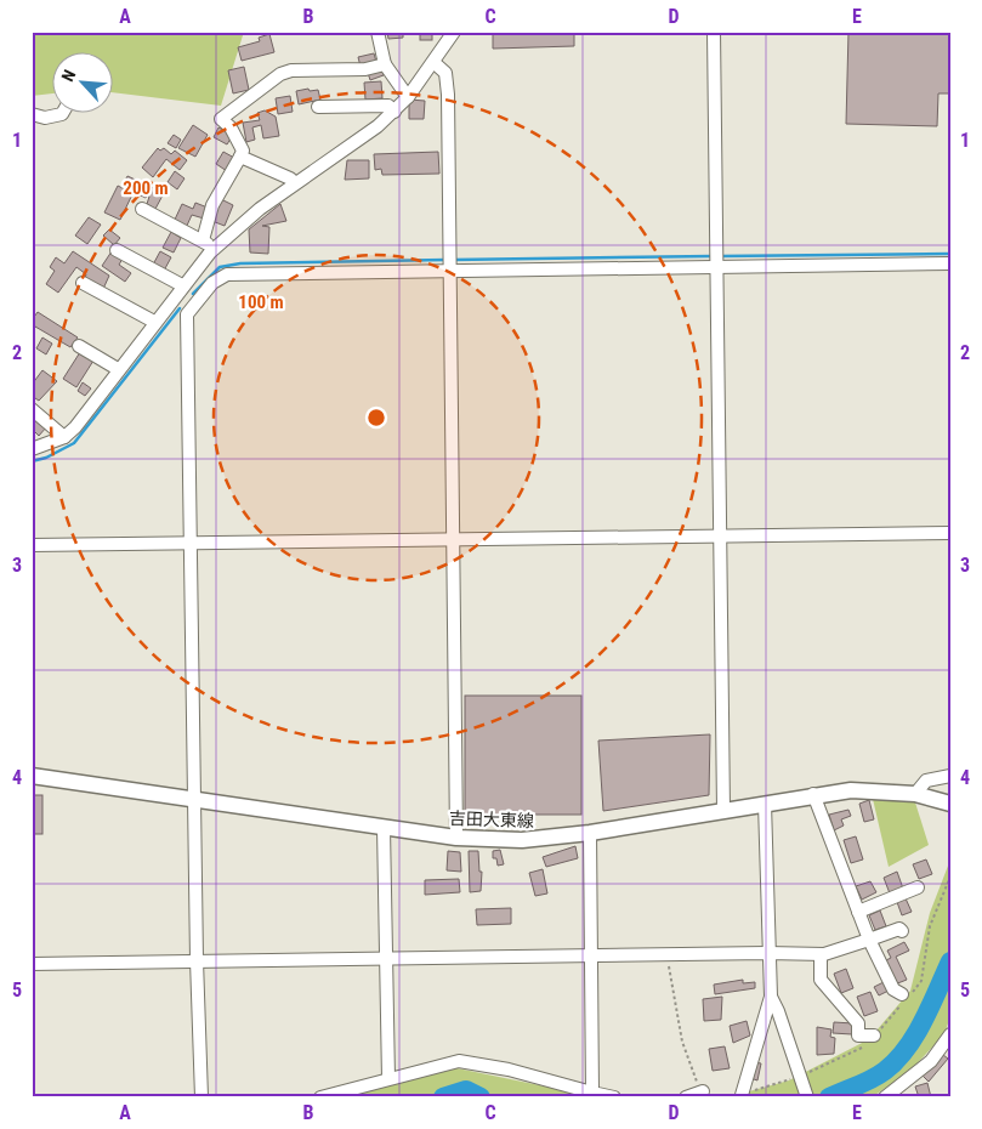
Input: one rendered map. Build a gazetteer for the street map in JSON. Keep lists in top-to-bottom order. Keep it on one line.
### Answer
{"streets":{"main road":["吉田大東線"]},"north":"top left","grid":{"columns":["A","B","C","D","E"],"rows":["1","2","3","4","5"]},"rings":["200 m","100 m"]}
